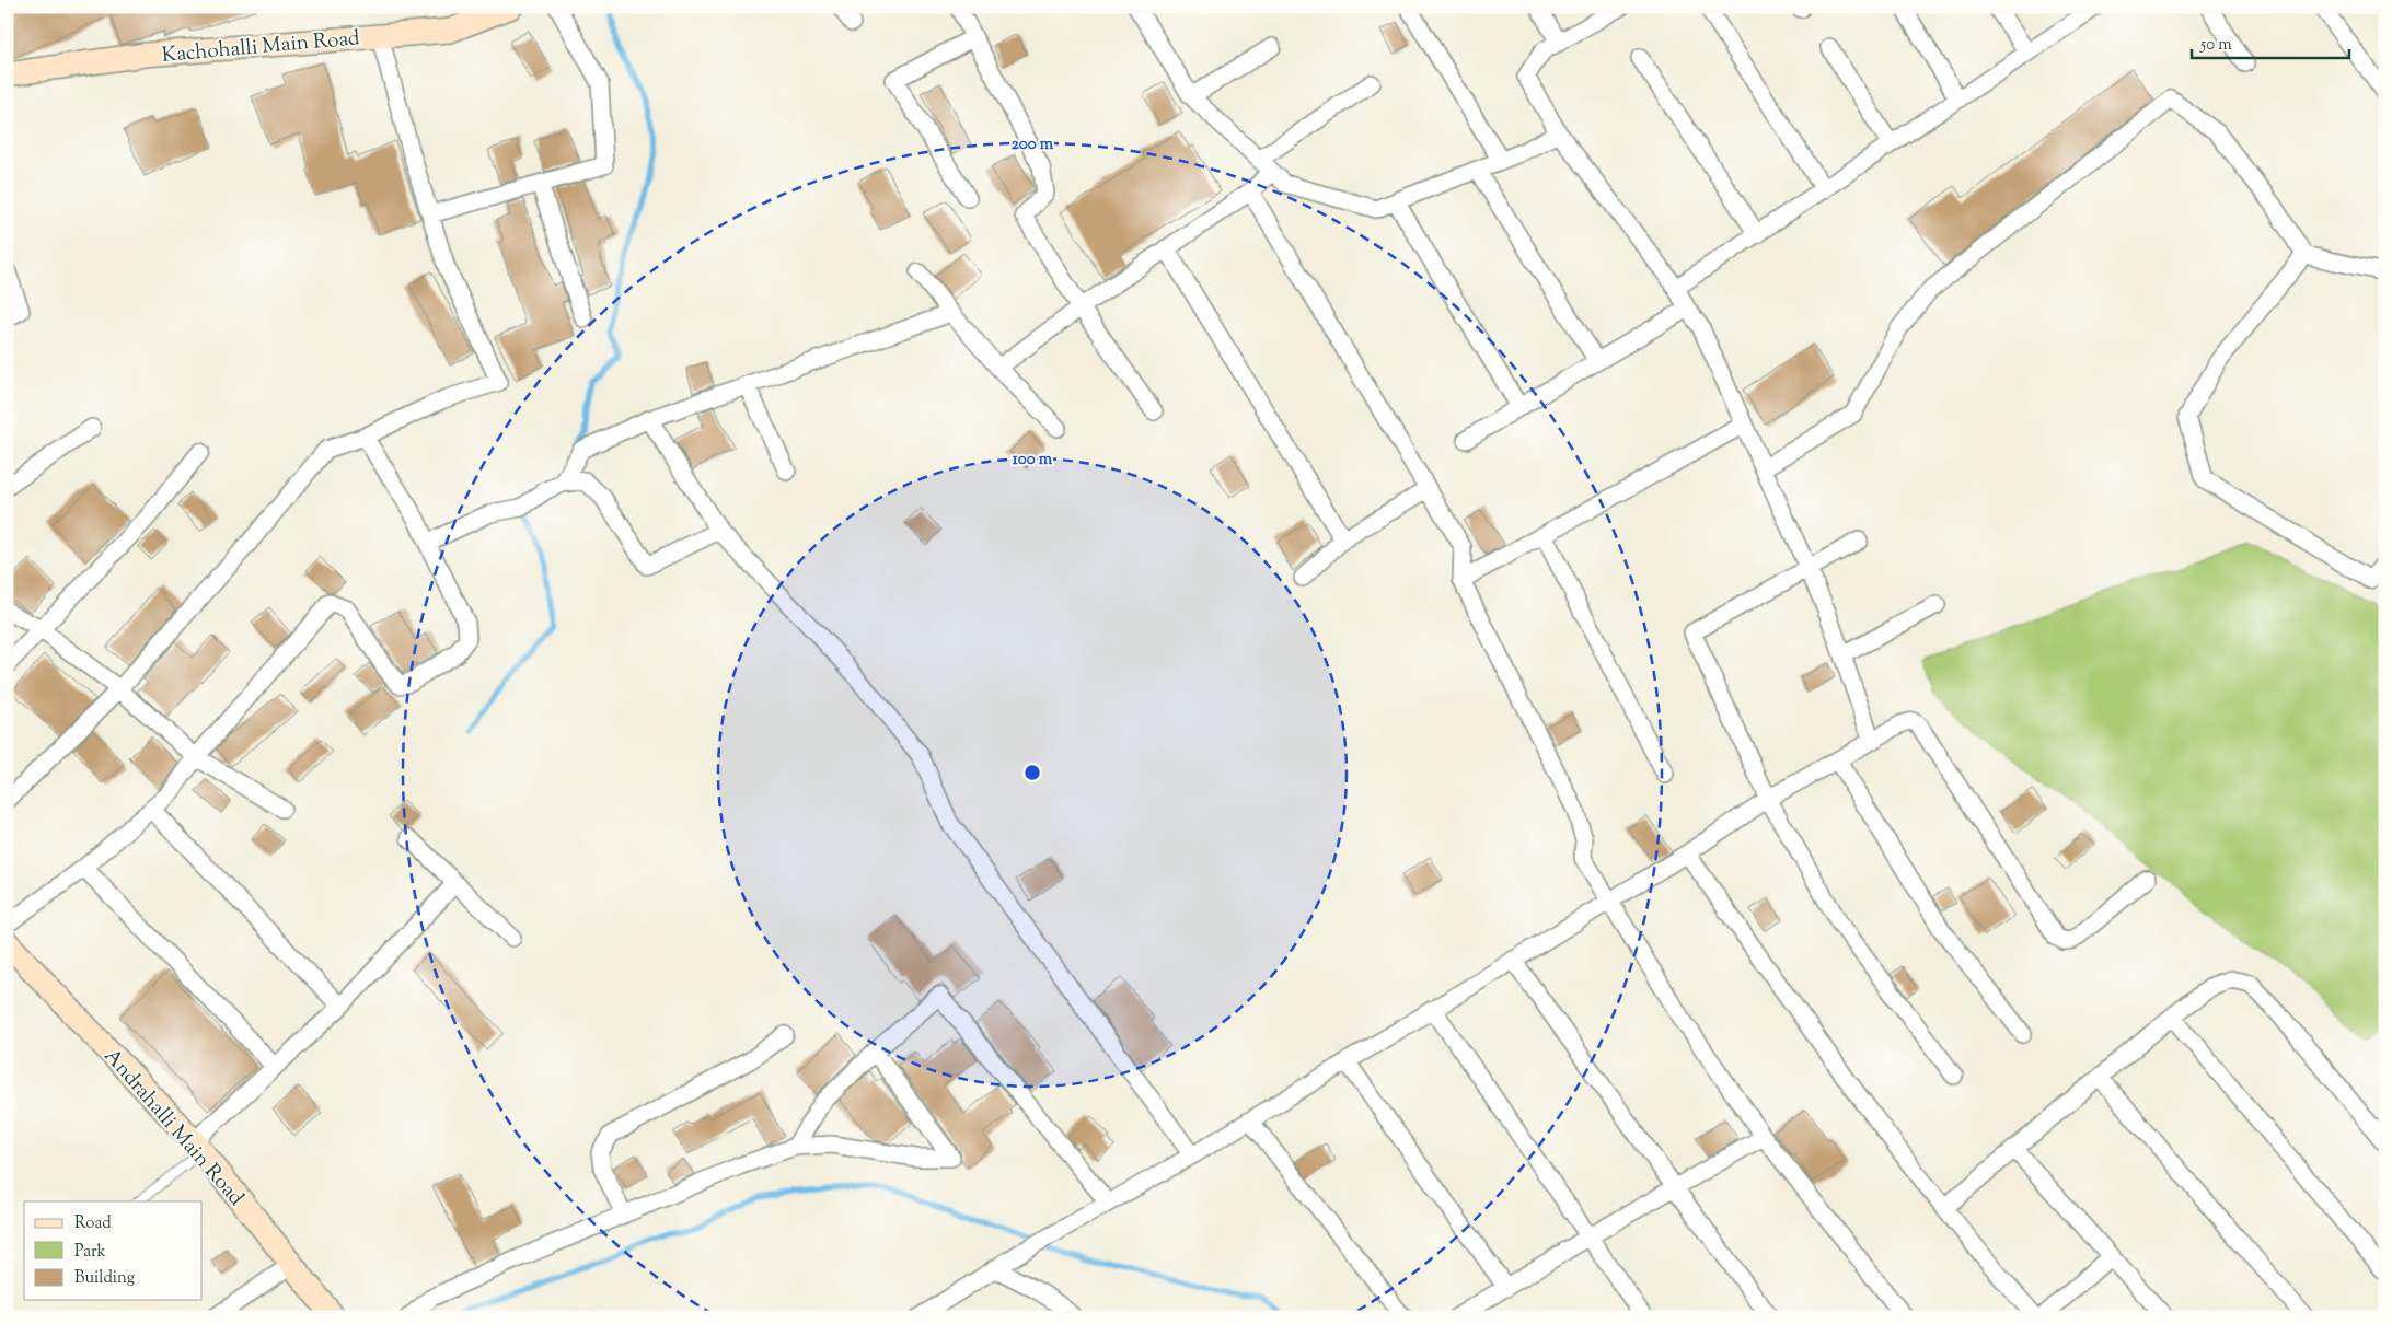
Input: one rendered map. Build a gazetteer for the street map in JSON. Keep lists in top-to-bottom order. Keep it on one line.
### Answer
{"streets":{"street":["Kachohalli Main Road","Andrahalli Main Road"]},"legend":["Road","Park","Building"],"scale_bar":"50 m","rings":["200 m","100 m"]}
